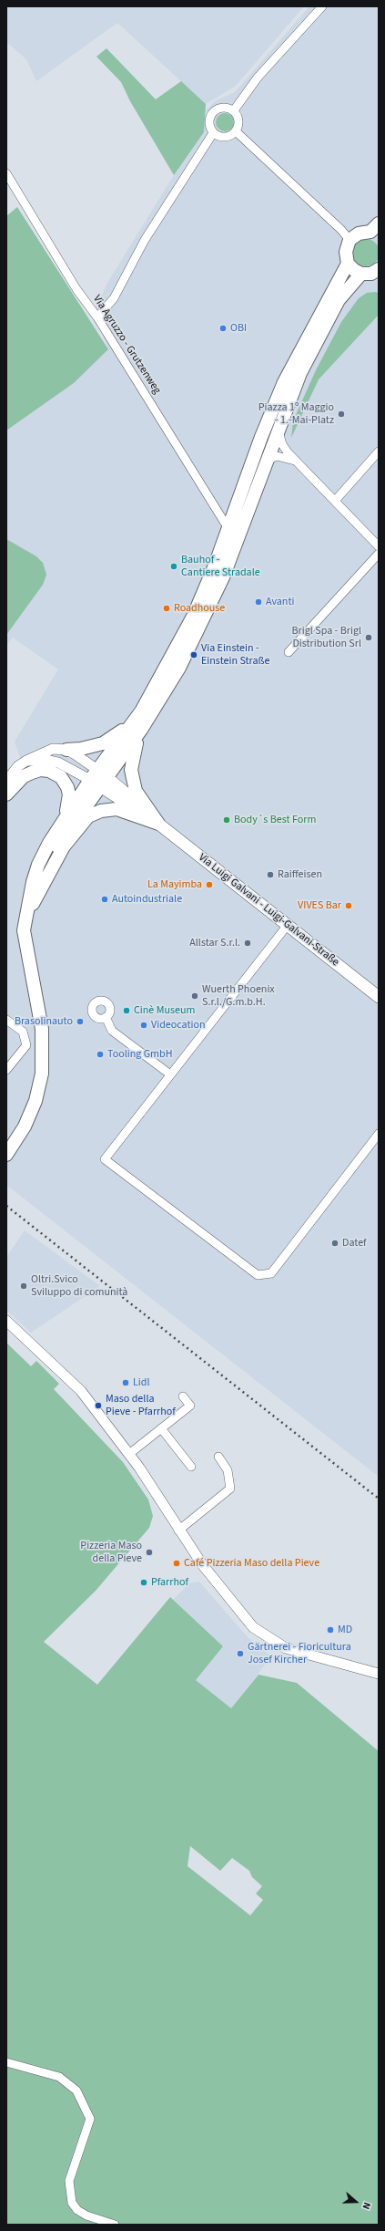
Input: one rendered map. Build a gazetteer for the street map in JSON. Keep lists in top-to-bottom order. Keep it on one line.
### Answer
{"streets":{"main road":["Via Luigi Galvani - Luigi-Galvani-Straße"],"street":["Via Agruzzo - Grutzenweg"]},"places":["OBI","Piazza 1º Maggio - 1.-Mai-Platz","Bauhof - Cantiere Stradale","Avanti","Roadhouse","Brigl Spa - Brigl Distribution Srl","Via Einstein - Einstein Straße","Body´s Best Form","Raiffeisen","La Mayimba","Autoindustriale","VIVES Bar","Allstar S.r.l.","Wuerth Phoenix S.r.l./G.m.b.H.","Cinè Museum","Brasolinauto","Videocation","Tooling GmbH","Datef","Oltri.Svico Sviluppo di comunità","Lidl","Maso della Pieve - Pfarrhof","Pizzeria Maso della Pieve","Café Pizzeria Maso della Pieve","Pfarrhof","MD","Gärtnerei - Fioricultura Josef Kircher"],"north":"right"}
